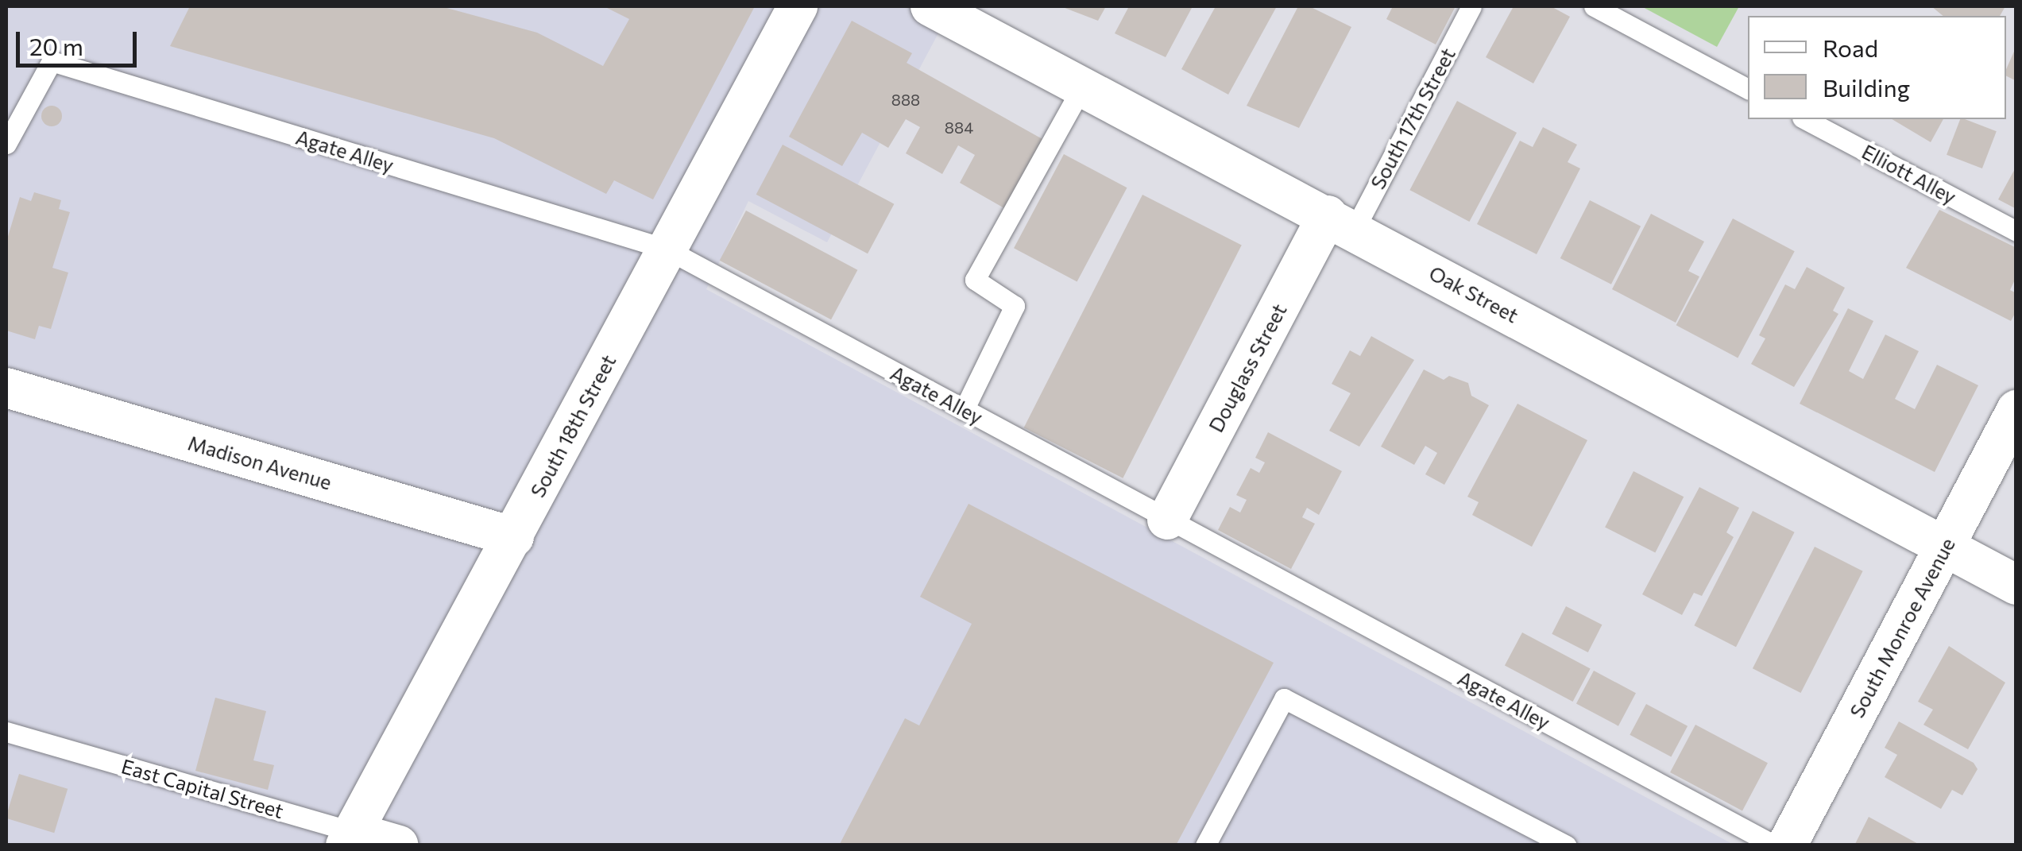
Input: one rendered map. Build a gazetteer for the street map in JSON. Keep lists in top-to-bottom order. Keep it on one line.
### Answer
{"streets":{"street":["Oak Street","Douglass Street","South 18th Street","Madison Avenue","South Monroe Avenue","East Capital Street"],"lane":["South 17th Street","Agate Alley","Elliott Alley"]},"crossings":[["South 17th Street","Oak Street"],["South 17th Street","Douglass Street"],["Agate Alley","Douglass Street"],["Agate Alley","South 18th Street"],["Oak Street","Douglass Street"],["Oak Street","South Monroe Avenue"],["South 18th Street","Madison Avenue"],["South 18th Street","East Capital Street"]],"house_numbers":["888","884"],"legend":["Road","Building"],"scale_bar":"20 m"}
